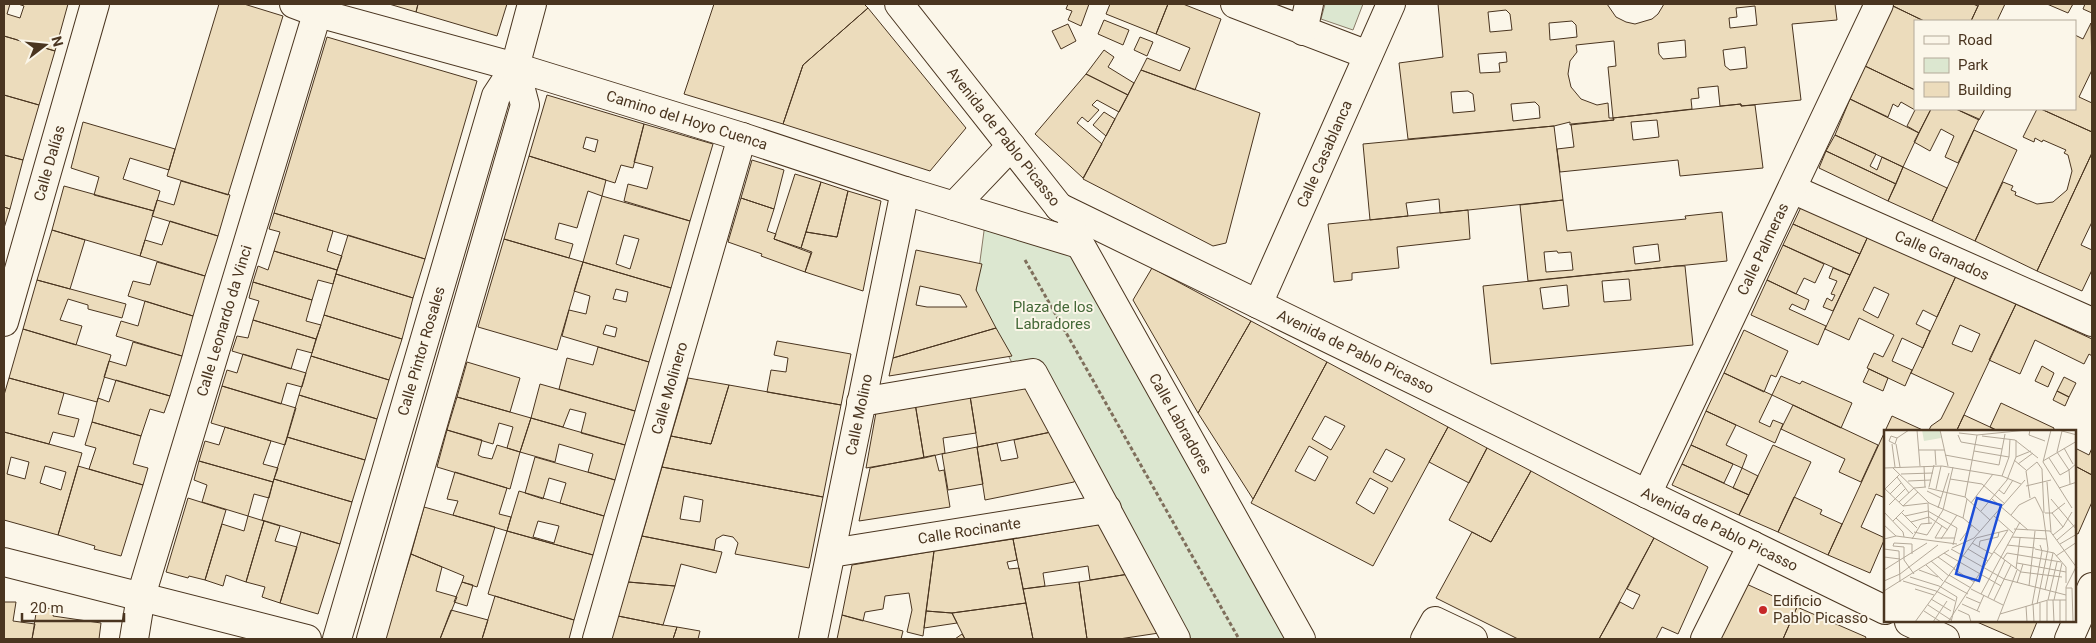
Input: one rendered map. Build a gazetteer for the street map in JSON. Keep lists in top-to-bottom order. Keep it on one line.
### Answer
{"streets":{"street":["Camino del Hoyo Cuenca","Avenida de Pablo Picasso","Calle Casablanca","Calle Dalías","Calle Palmeras","Calle Granados","Calle Leonardo da Vinci","Calle Pintor Rosales","Calle Molinero","Calle Molino","Calle Labradores","Calle Rocinante"]},"crossings":[["Camino del Hoyo Cuenca","Calle Leonardo da Vinci"],["Camino del Hoyo Cuenca","Calle Pintor Rosales"],["Camino del Hoyo Cuenca","Calle Molinero"],["Camino del Hoyo Cuenca","Calle Molino"],["Camino del Hoyo Cuenca","Calle Labradores"],["Avenida de Pablo Picasso","Calle Casablanca"],["Avenida de Pablo Picasso","Calle Palmeras"],["Avenida de Pablo Picasso","Calle Labradores"],["Calle Palmeras","Calle Granados"],["Calle Molino","Calle Rocinante"]],"parks":["Plaza de los Labradores"],"places":["Edificio Pablo Picasso"],"legend":["Road","Park","Building"],"scale_bar":"20 m","north":"right"}
